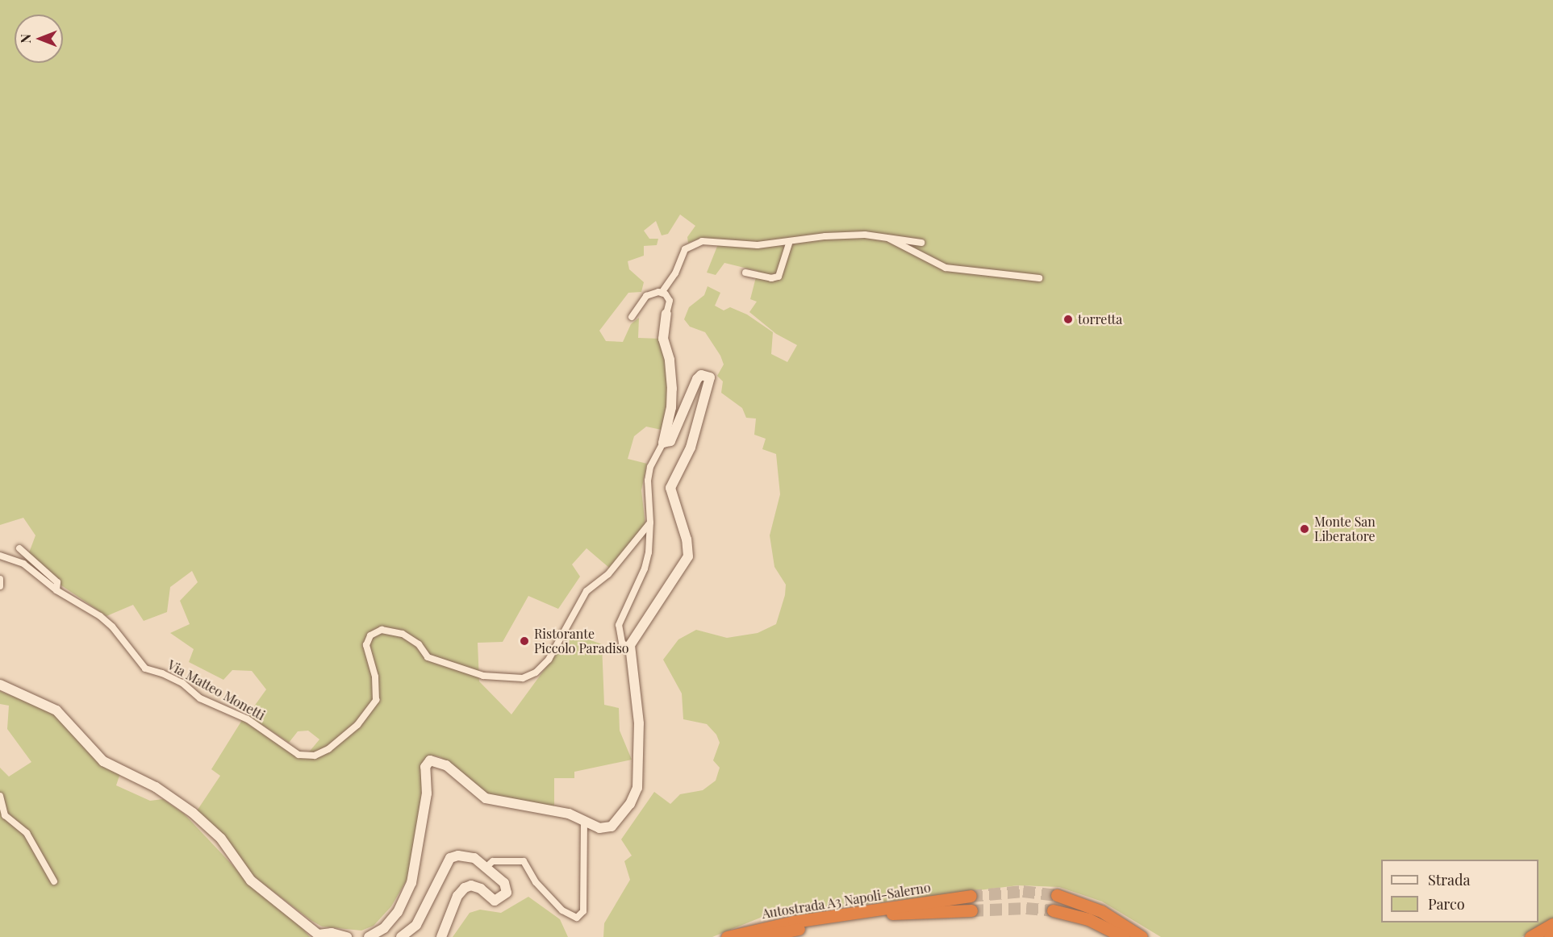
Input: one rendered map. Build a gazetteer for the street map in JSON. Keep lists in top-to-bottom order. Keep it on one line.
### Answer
{"streets":{"highway":["Autostrada A3 Napoli-Salerno"],"street":["Via Matteo Monetti"]},"places":["torretta","Monte San Liberatore","Ristorante Piccolo Paradiso"],"legend":["Strada","Parco"],"north":"left"}
